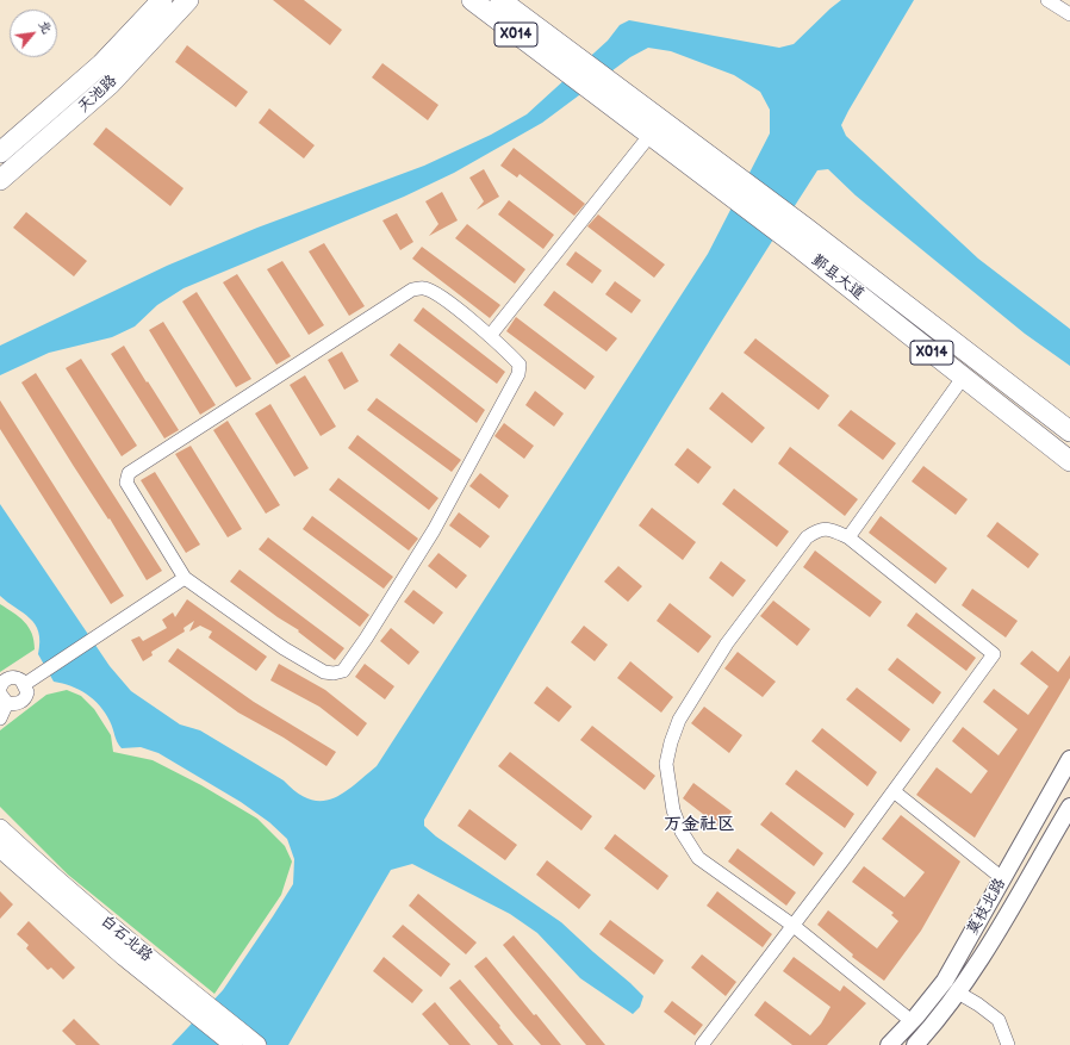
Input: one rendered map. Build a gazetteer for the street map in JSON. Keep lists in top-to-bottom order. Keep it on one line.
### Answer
{"streets":{"main road":["X014","天池路","鄞县大道","白石北路"],"street":["莫枝北路"]},"districts":["万金社区"],"north":"top right"}
